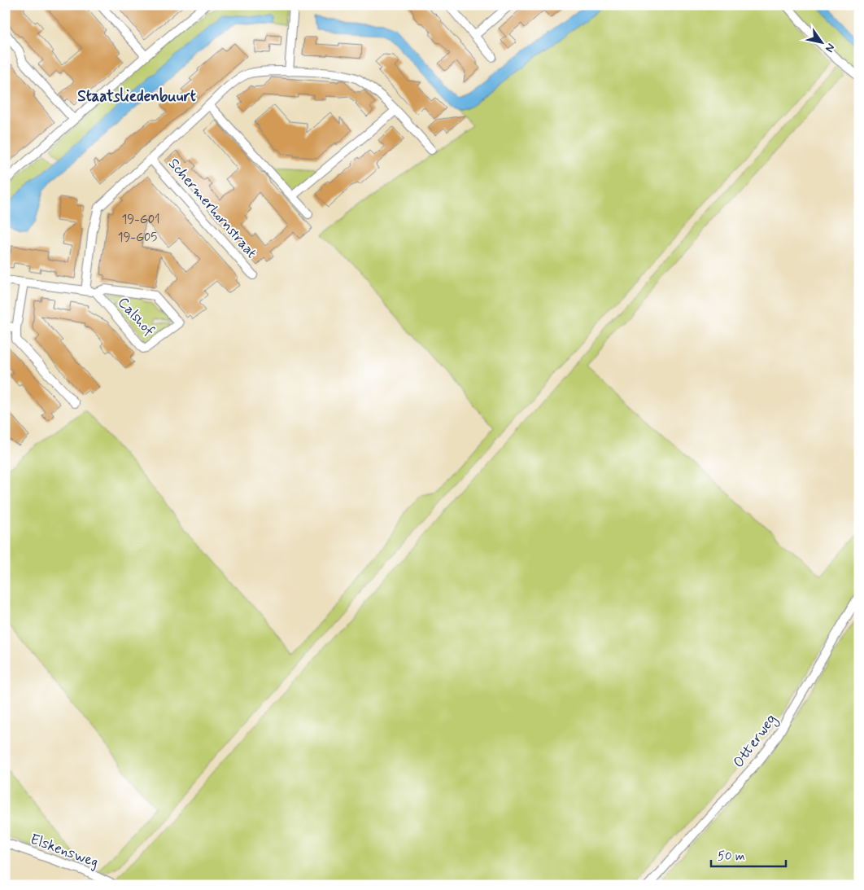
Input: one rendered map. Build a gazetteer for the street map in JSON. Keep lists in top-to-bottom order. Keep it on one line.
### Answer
{"streets":{"street":["Schermerhornstraat","Calshof","Otterweg","Elskensweg"]},"crossings":[["Schermerhornstraat","Calshof"]],"districts":["Staatsliedenbuurt"],"house_numbers":["19-G01","19-G05"],"scale_bar":"50 m","north":"bottom right"}
